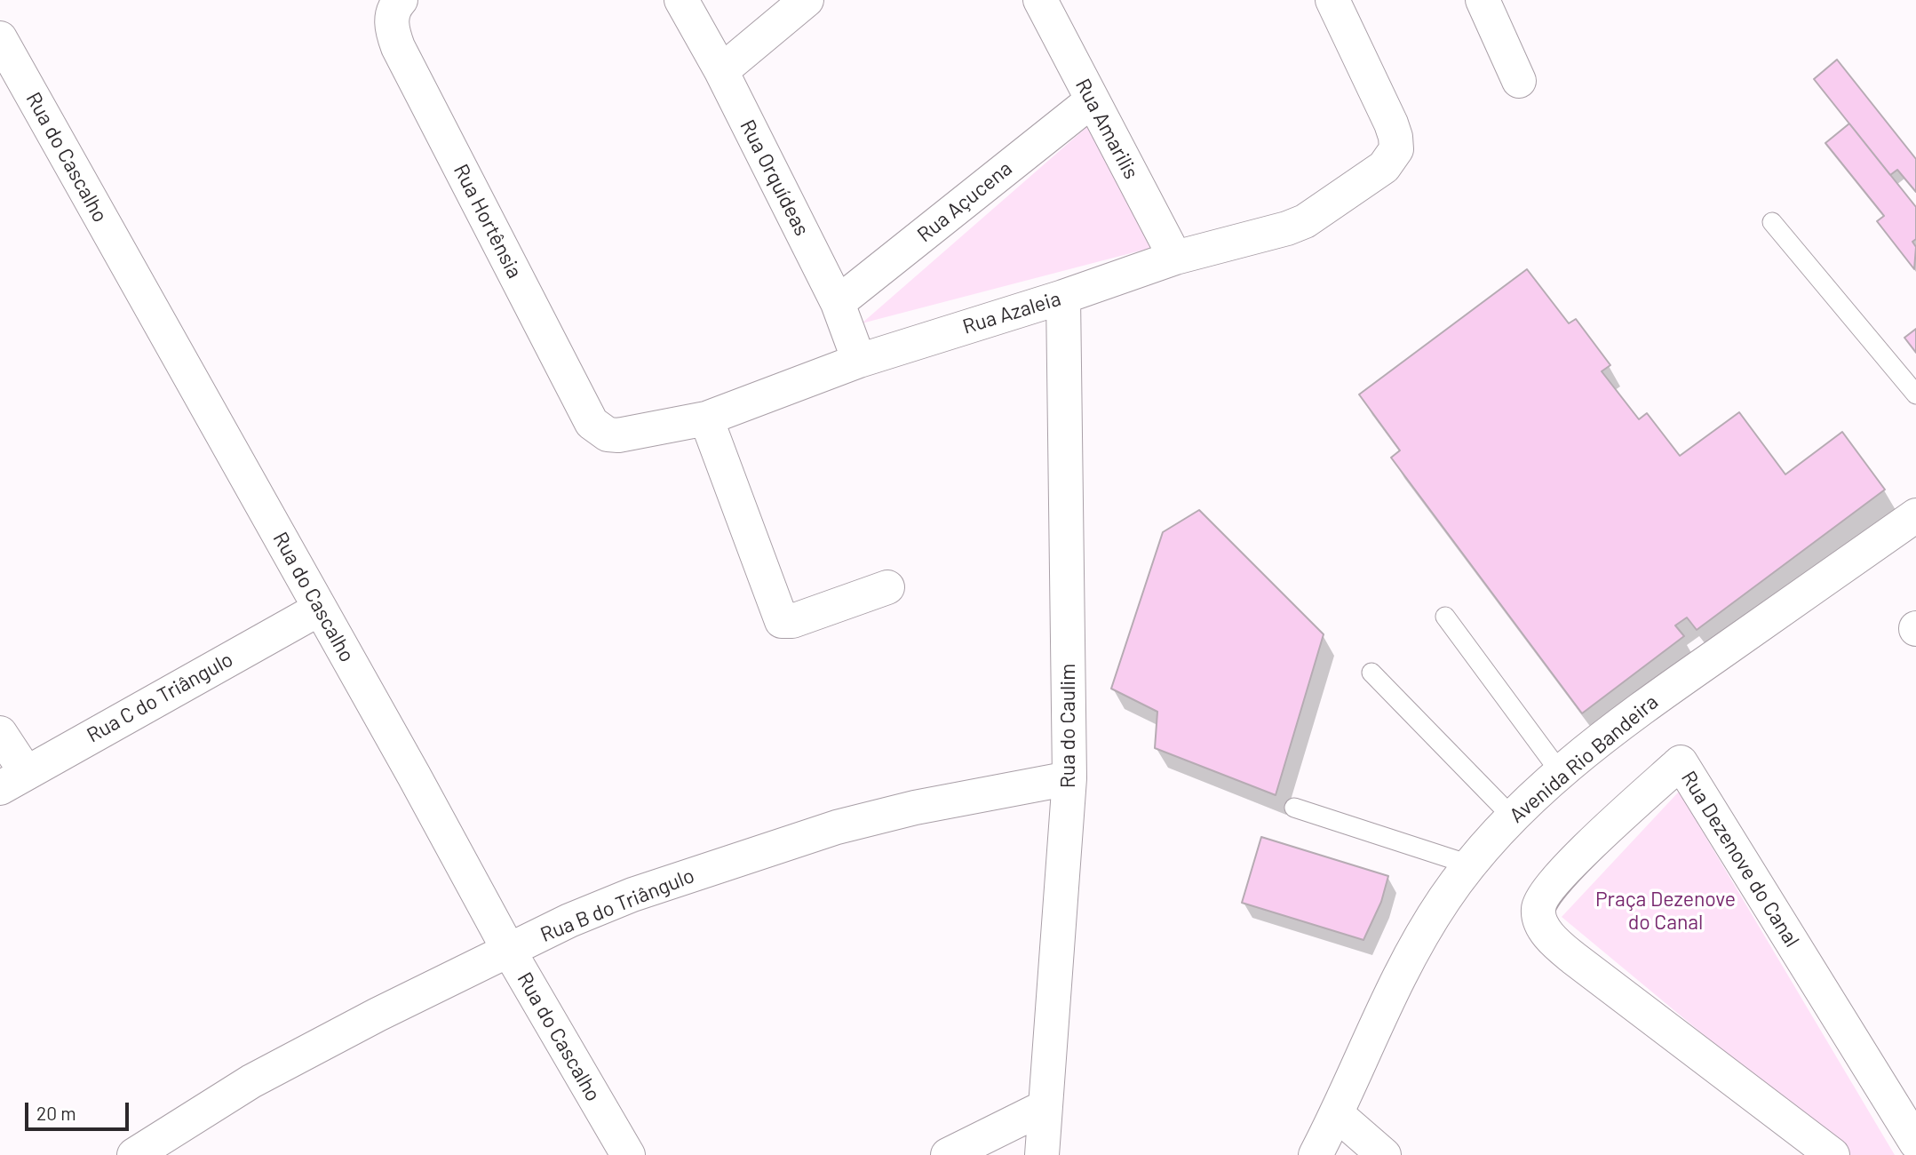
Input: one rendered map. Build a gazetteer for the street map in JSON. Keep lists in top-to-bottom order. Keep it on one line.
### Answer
{"streets":{"street":["Rua Amarilis","Rua do Cascalho","Rua Orquídeas","Rua Açucena","Rua Hortênsia","Rua Azaleia","Rua C do Triângulo","Rua do Caulim","Avenida Rio Bandeira","Rua Dezenove do Canal","Rua B do Triângulo"]},"crossings":[["Rua Amarilis","Rua Açucena"],["Rua Amarilis","Rua Azaleia"],["Rua do Cascalho","Rua C do Triângulo"],["Rua do Cascalho","Rua B do Triângulo"],["Rua Orquídeas","Rua Açucena"],["Rua Orquídeas","Rua Azaleia"],["Rua Hortênsia","Rua Azaleia"],["Rua Azaleia","Rua do Caulim"],["Rua do Caulim","Rua B do Triângulo"]],"parks":["Praça Dezenove do Canal"],"scale_bar":"20 m"}
